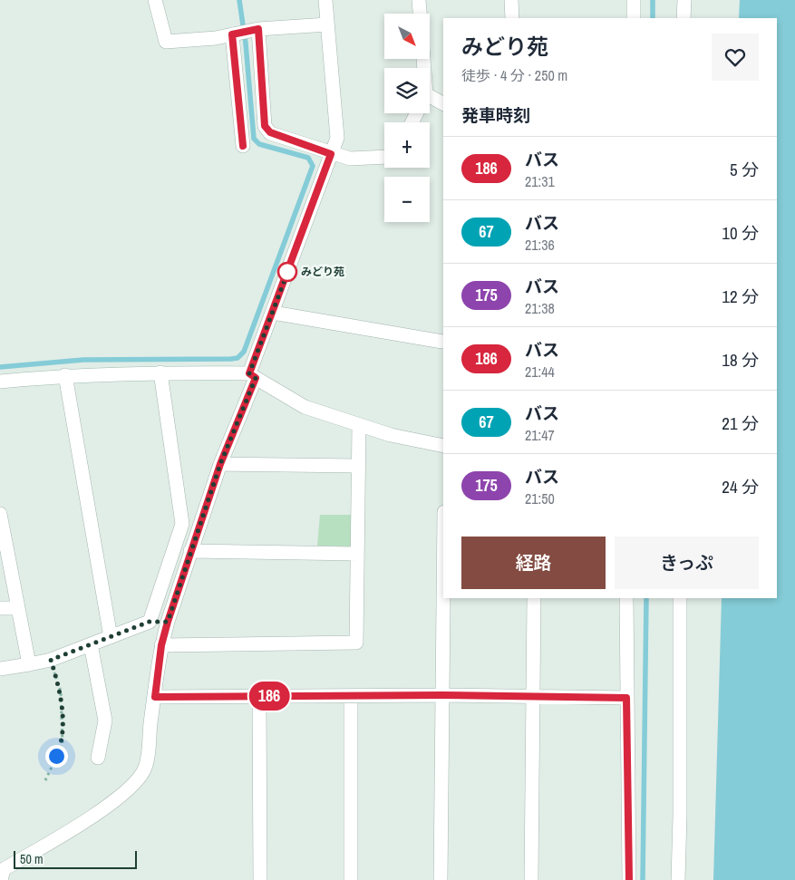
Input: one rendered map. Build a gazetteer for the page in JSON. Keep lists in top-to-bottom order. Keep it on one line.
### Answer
{"places":["みどり苑"],"lines":["bus line 186"],"scale_bar":"50 m","north":"bottom right","page":{"on_map":"186","map_buttons":["+","−"],"heading":[["みどり苑","徒歩 · 4 分 · 250 m"],"発車時刻"],"list":[{"mark":"186","name":"バス","note":"21:31","value":"5 分"},{"mark":"67","name":"バス","note":"21:36","value":"10 分"},{"mark":"175","name":"バス","note":"21:38","value":"12 分"},{"mark":"186","name":"バス","note":"21:44","value":"18 分"},{"mark":"67","name":"バス","note":"21:47","value":"21 分"},{"mark":"175","name":"バス","note":"21:50","value":"24 分"}],"buttons":["経路","きっぷ"],"scale":"50 m"}}
